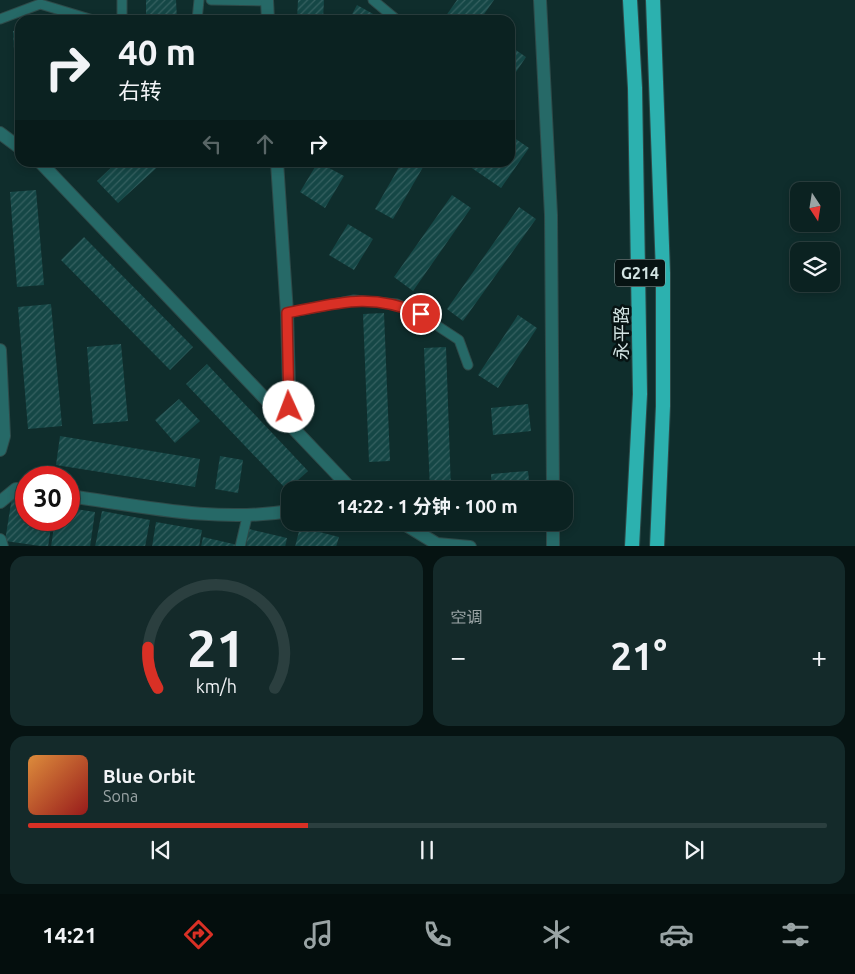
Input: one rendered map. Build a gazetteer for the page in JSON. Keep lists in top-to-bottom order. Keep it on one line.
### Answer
{"streets":{"highway":["G214","永平路"]},"north":"bottom","page":{"turn":["40 m","右转"],"limit":"30","trip":"14:22 · 1 分钟 · 100 m","tile":"空调","heat":["−","21°","+"],"song":["Blue Orbit","Sona"],"tabs":"14:21","gauge":["21","km/h"]}}
